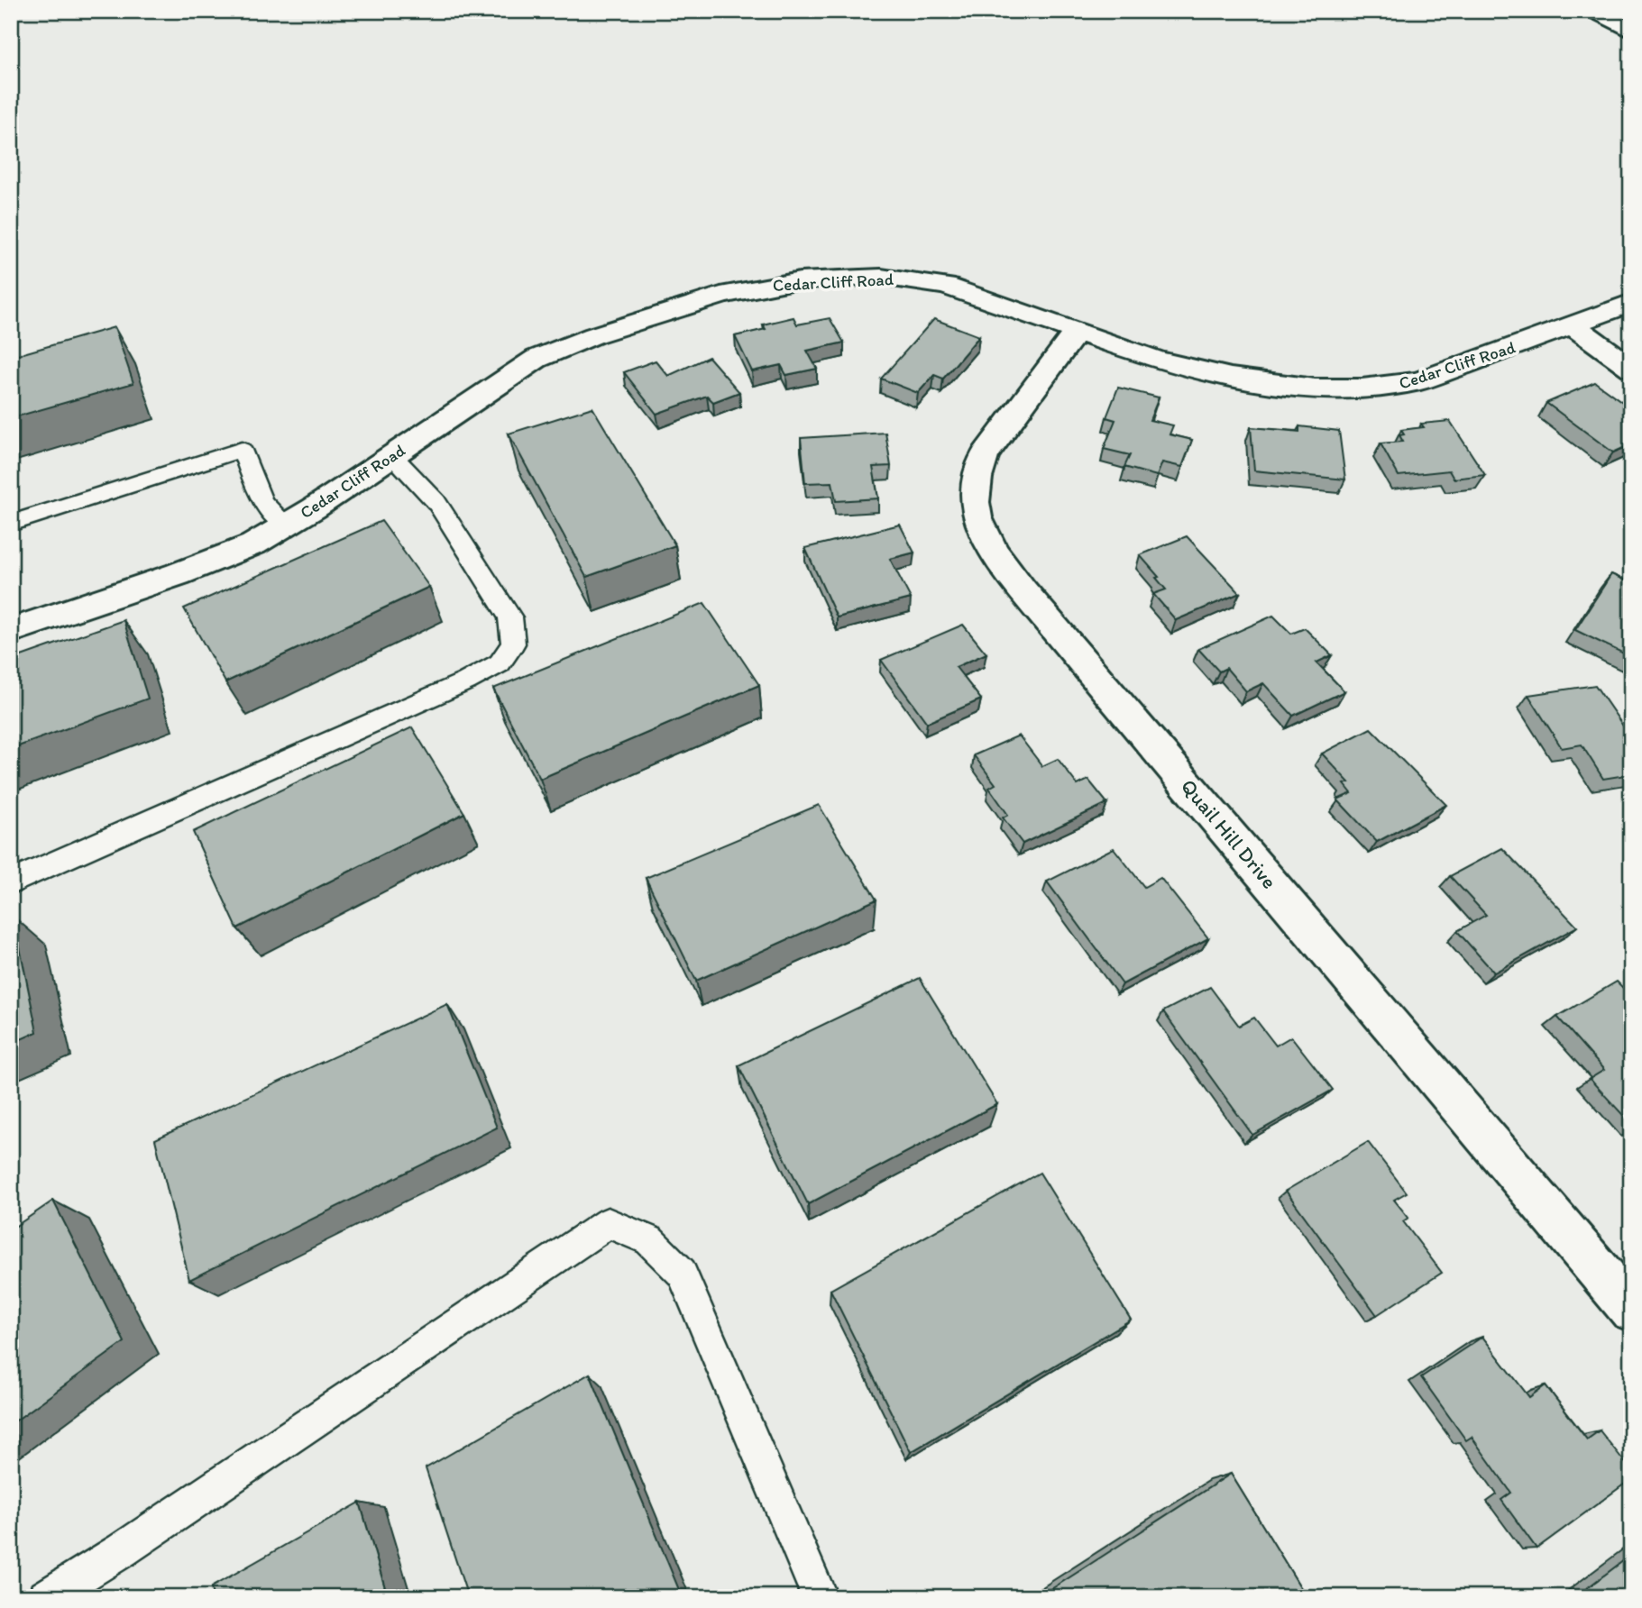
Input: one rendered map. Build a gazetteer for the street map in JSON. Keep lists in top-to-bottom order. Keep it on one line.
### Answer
{"streets":{"street":["Cedar Cliff Road","Quail Hill Drive"]},"crossings":[["Cedar Cliff Road","Quail Hill Drive"]]}
